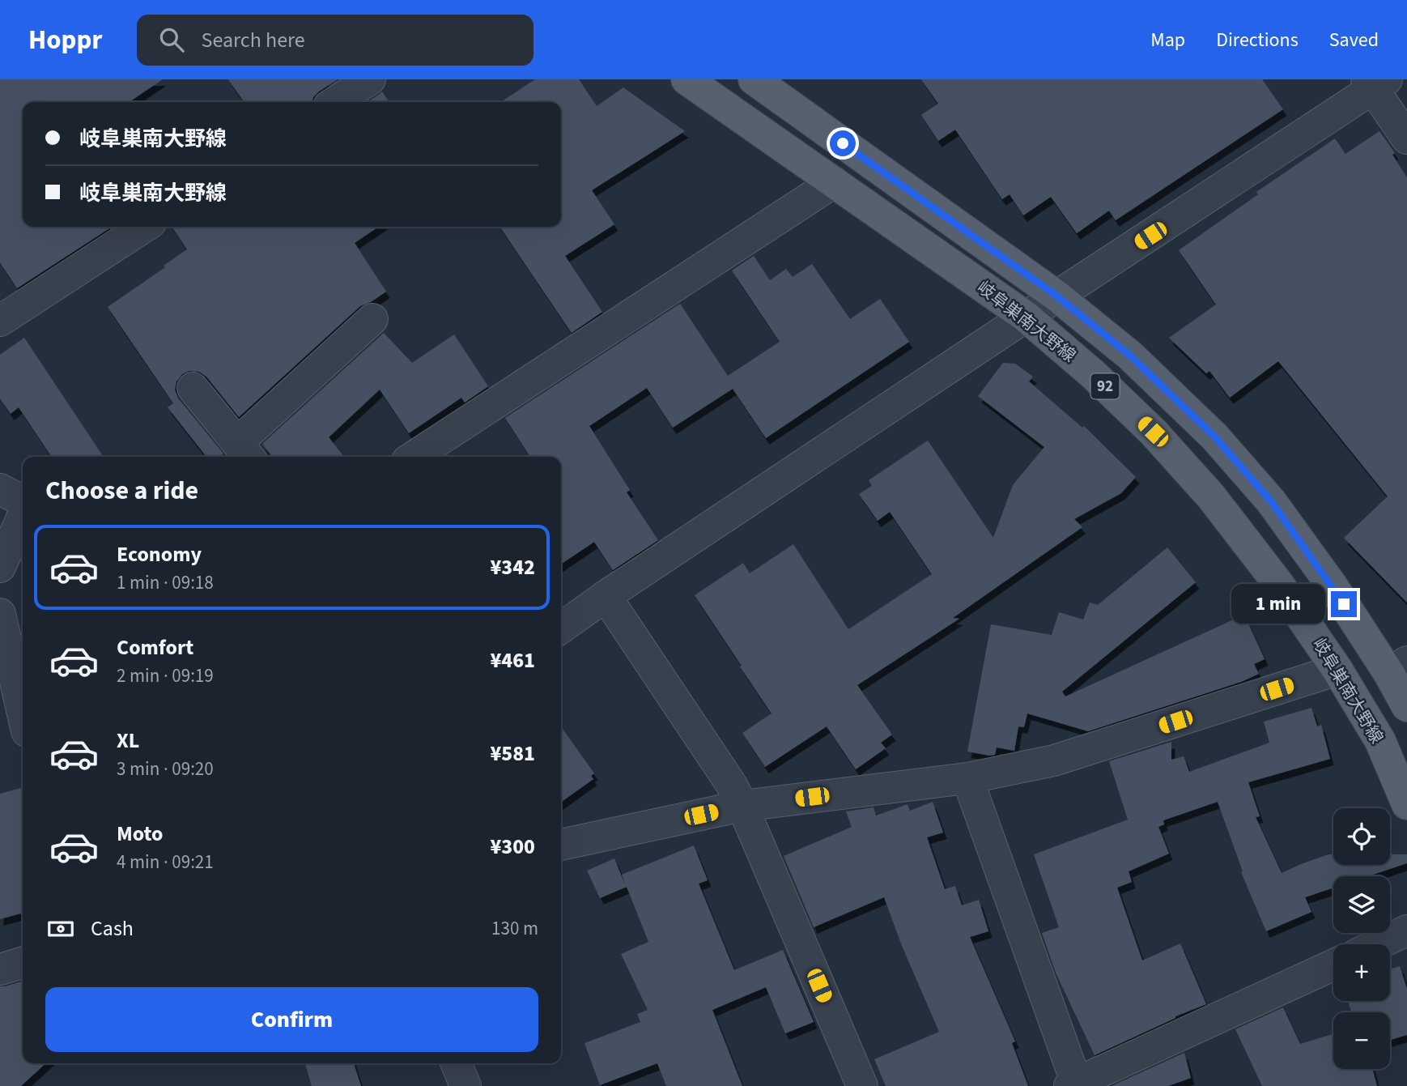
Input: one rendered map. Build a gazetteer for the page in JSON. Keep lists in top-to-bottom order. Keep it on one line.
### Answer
{"streets":{"main road":["岐阜巣南大野線","92"]},"page":{"header":"Hoppr","search":"Search here","nav":["Map","Directions","Saved"],"banner":["岐阜巣南大野線","岐阜巣南大野線"],"heading":"Choose a ride","list":[{"name":"Economy","note":"1 min · 09:18","value":"¥342"},{"name":"Comfort","note":"2 min · 09:19","value":"¥461"},{"name":"XL","note":"3 min · 09:20","value":"¥581"},{"name":"Moto","note":"4 min · 09:21","value":"¥300"}],"bubble":"1 min","map_buttons":["+","−"],"pay":["Cash","130 m"],"buttons":"Confirm"}}
